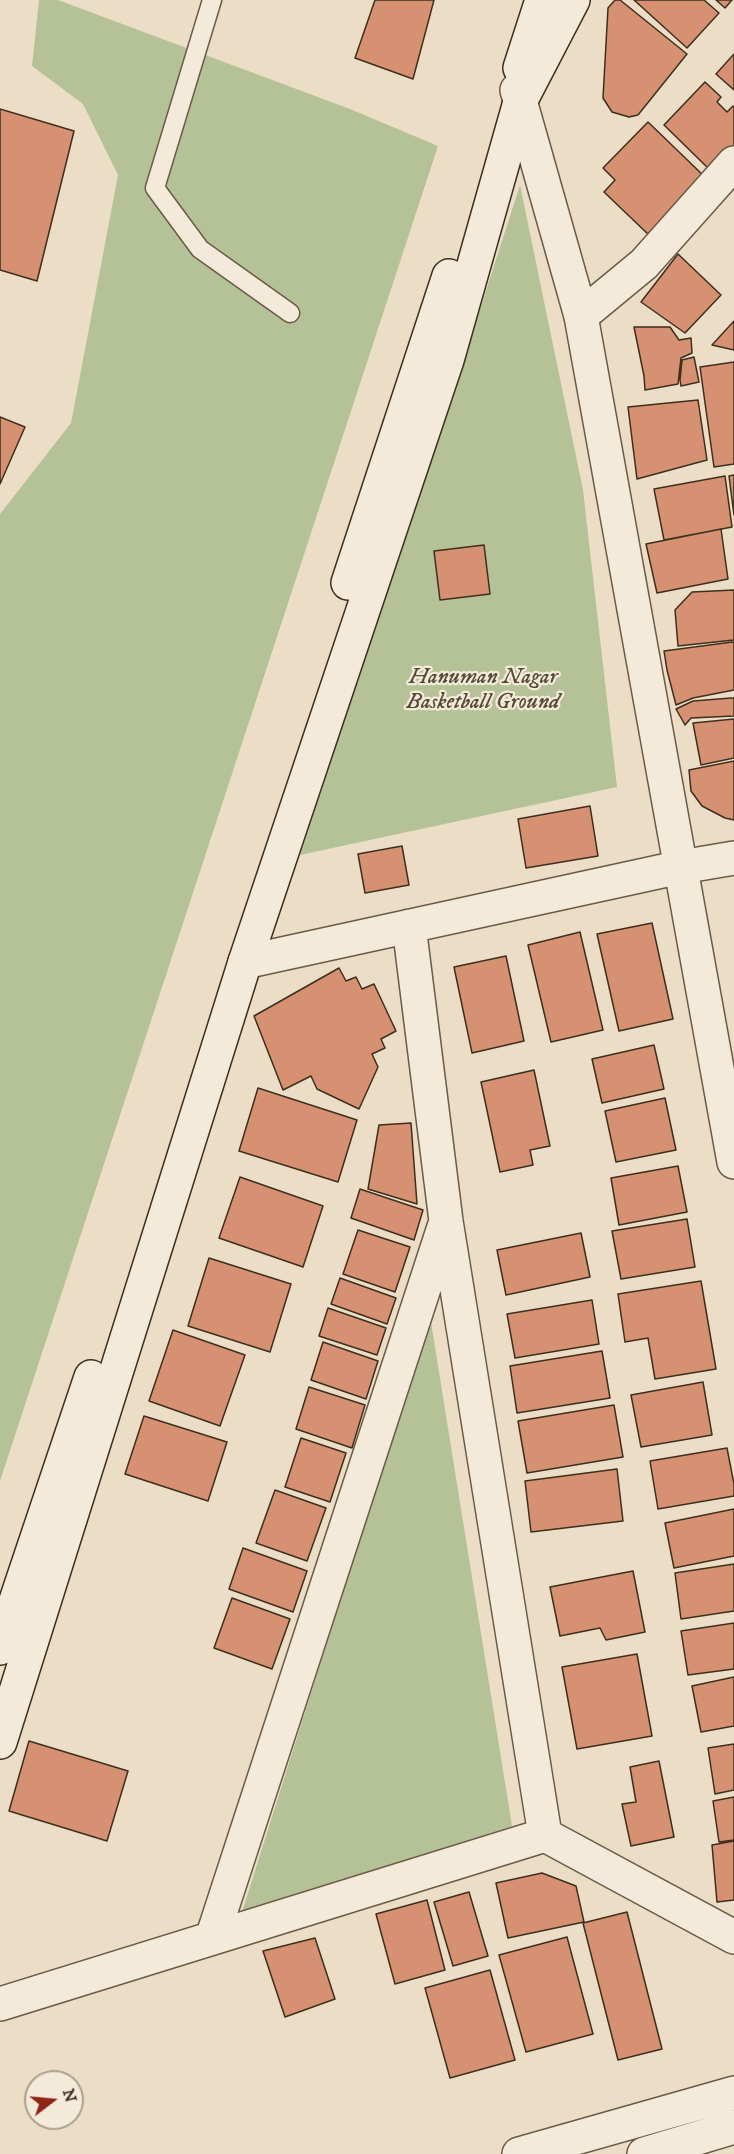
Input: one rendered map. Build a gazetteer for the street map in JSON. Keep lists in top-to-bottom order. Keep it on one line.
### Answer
{"parks":["Hanuman Nagar Basketball Ground"],"north":"right"}
